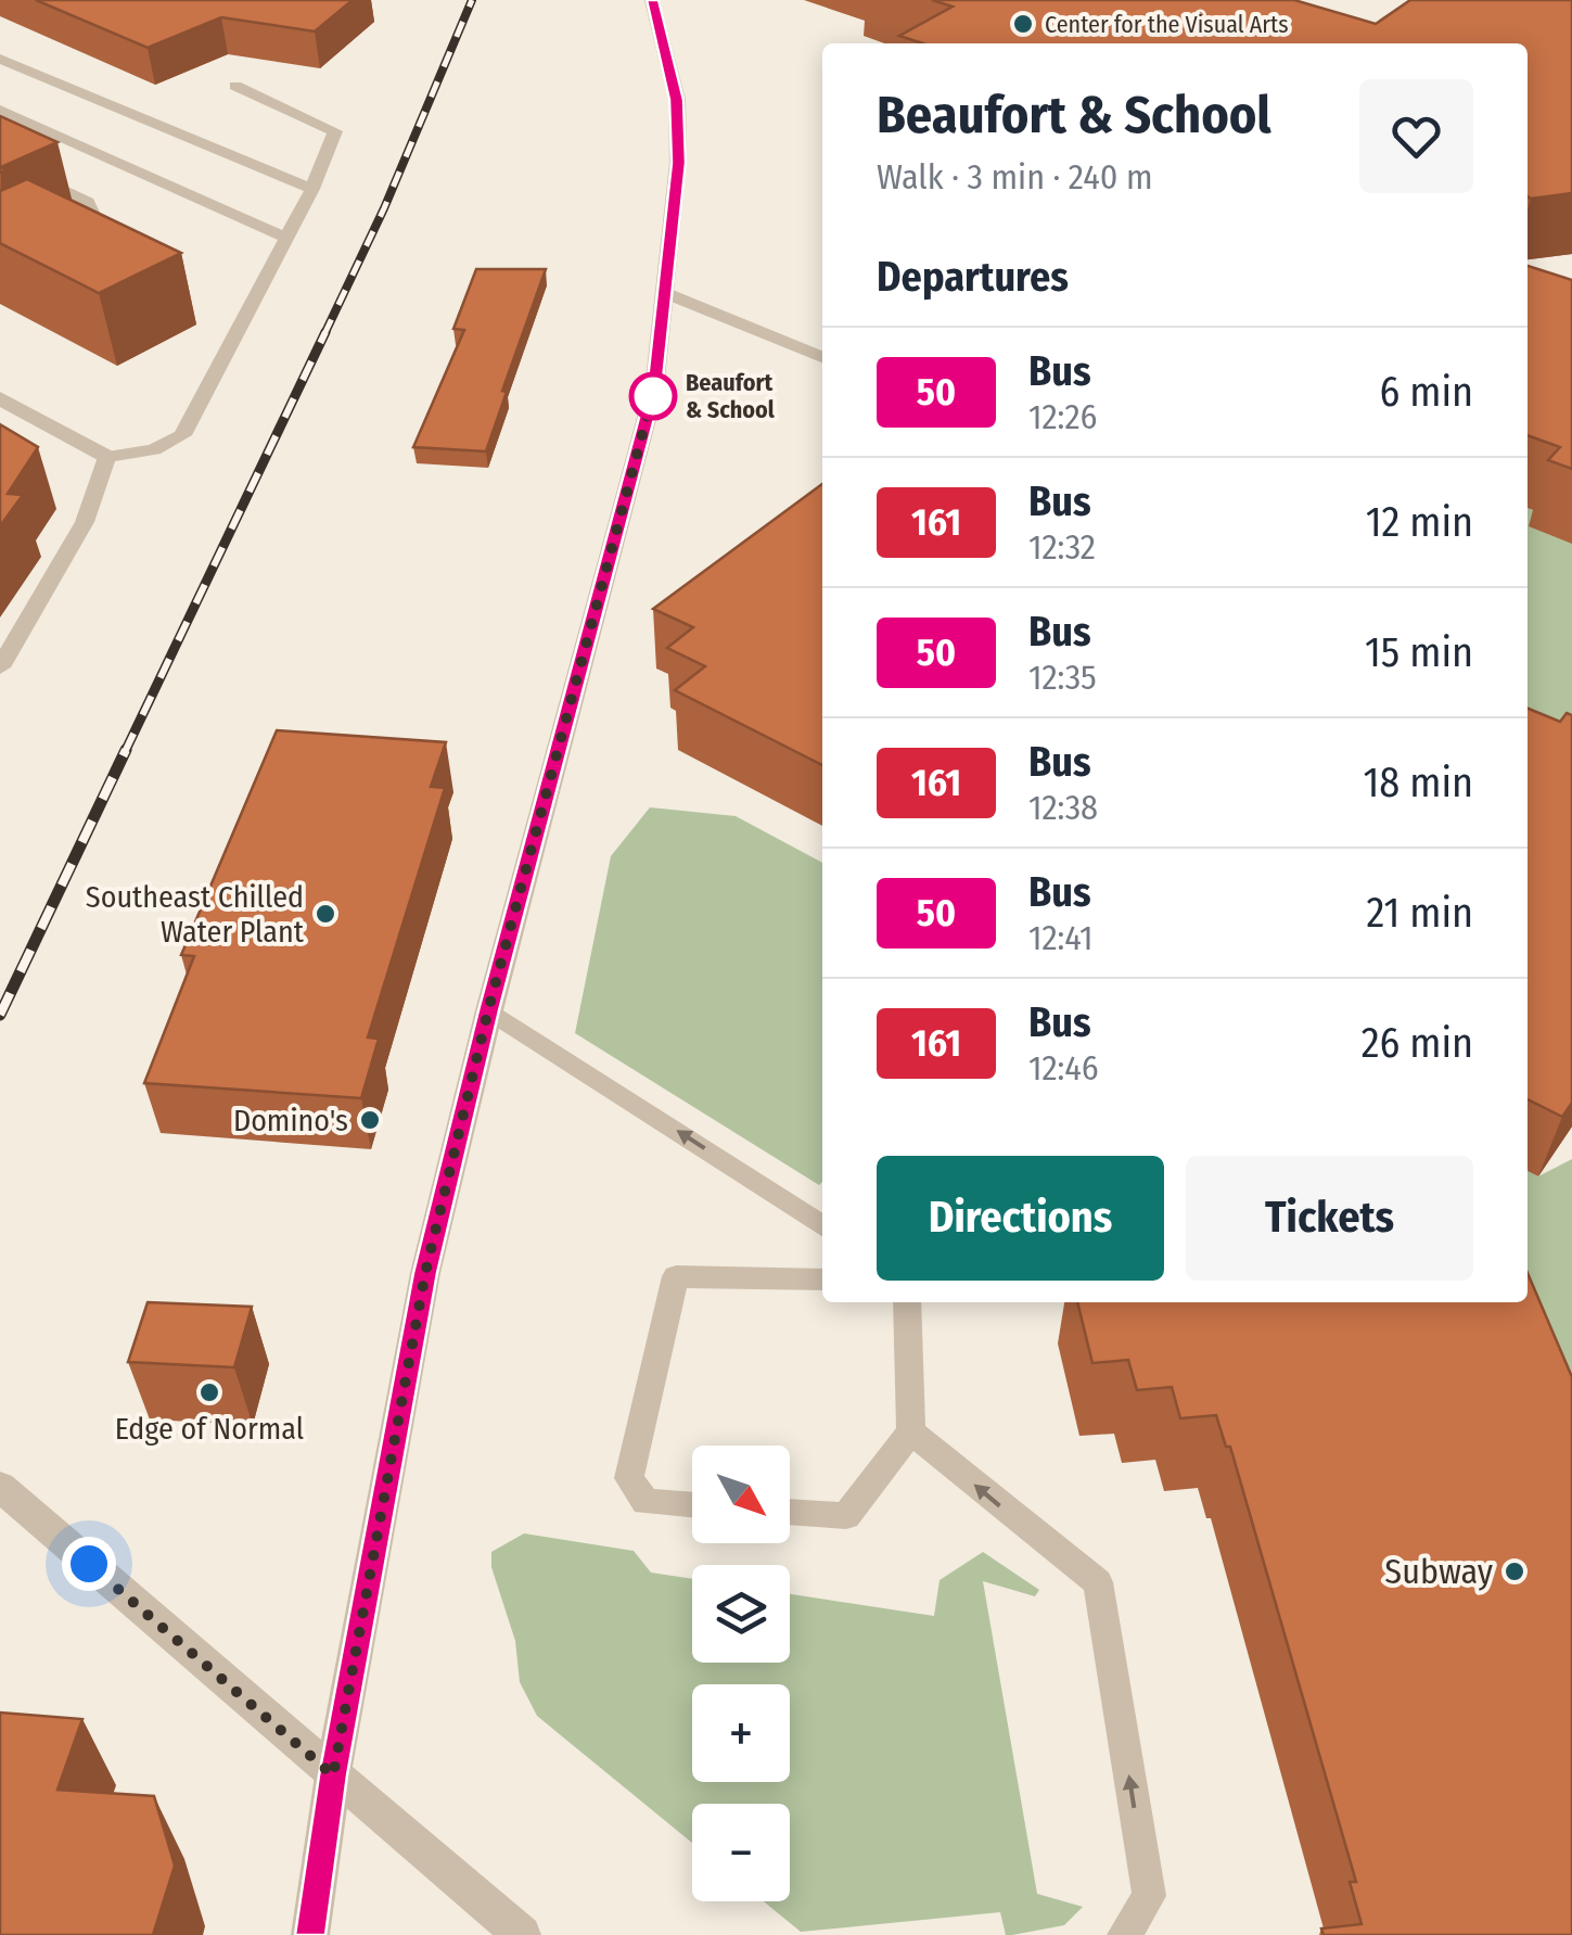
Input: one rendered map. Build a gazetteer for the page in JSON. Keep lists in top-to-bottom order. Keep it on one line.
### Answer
{"places":["Center for the Visual Arts","Beaufort & School","Southeast Chilled Water Plant","Domino's","Edge of Normal","Subway"],"lines":["bus line 50"],"north":"bottom right","page":{"heading":[["Beaufort & School","Walk · 3 min · 240 m"],"Departures"],"list":[{"mark":"50","name":"Bus","note":"12:26","value":"6 min"},{"mark":"161","name":"Bus","note":"12:32","value":"12 min"},{"mark":"50","name":"Bus","note":"12:35","value":"15 min"},{"mark":"161","name":"Bus","note":"12:38","value":"18 min"},{"mark":"50","name":"Bus","note":"12:41","value":"21 min"},{"mark":"161","name":"Bus","note":"12:46","value":"26 min"}],"buttons":["Directions","Tickets"],"map_buttons":["+","−"]}}
